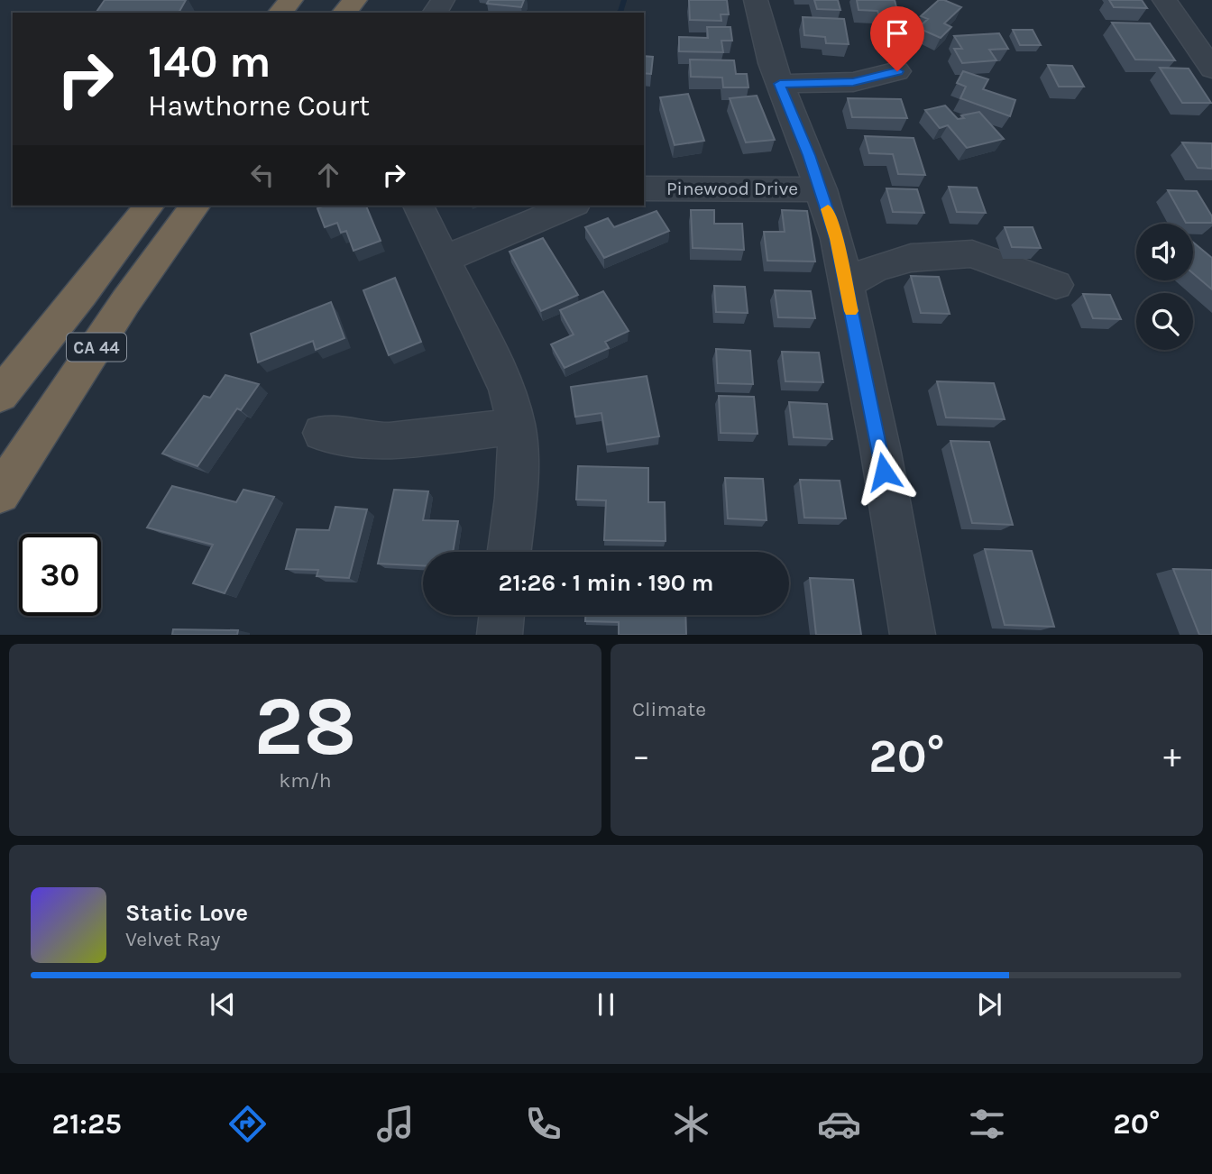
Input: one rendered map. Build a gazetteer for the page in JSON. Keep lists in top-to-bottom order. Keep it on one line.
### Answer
{"streets":{"highway":["CA 44"],"street":["Pinewood Drive"]},"page":{"turn":["140 m","Hawthorne Court"],"limit":"30","trip":"21:26 · 1 min · 190 m","tile":[["28","km/h"],"Climate"],"heat":["−","20°","+"],"song":["Static Love","Velvet Ray"],"tabs":["21:25","20°"]}}
